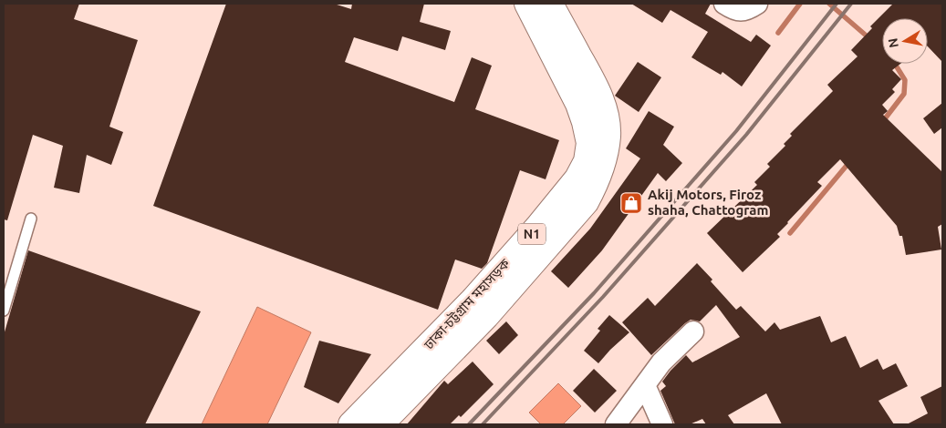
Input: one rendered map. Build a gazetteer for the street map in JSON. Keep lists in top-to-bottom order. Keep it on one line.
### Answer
{"streets":{"highway":["N1","ঢাকা-চট্টগ্রাম মহাসড়ক"]},"places":{"shop":["Akij Motors, Firoz shaha, Chattogram"]},"north":"left"}
